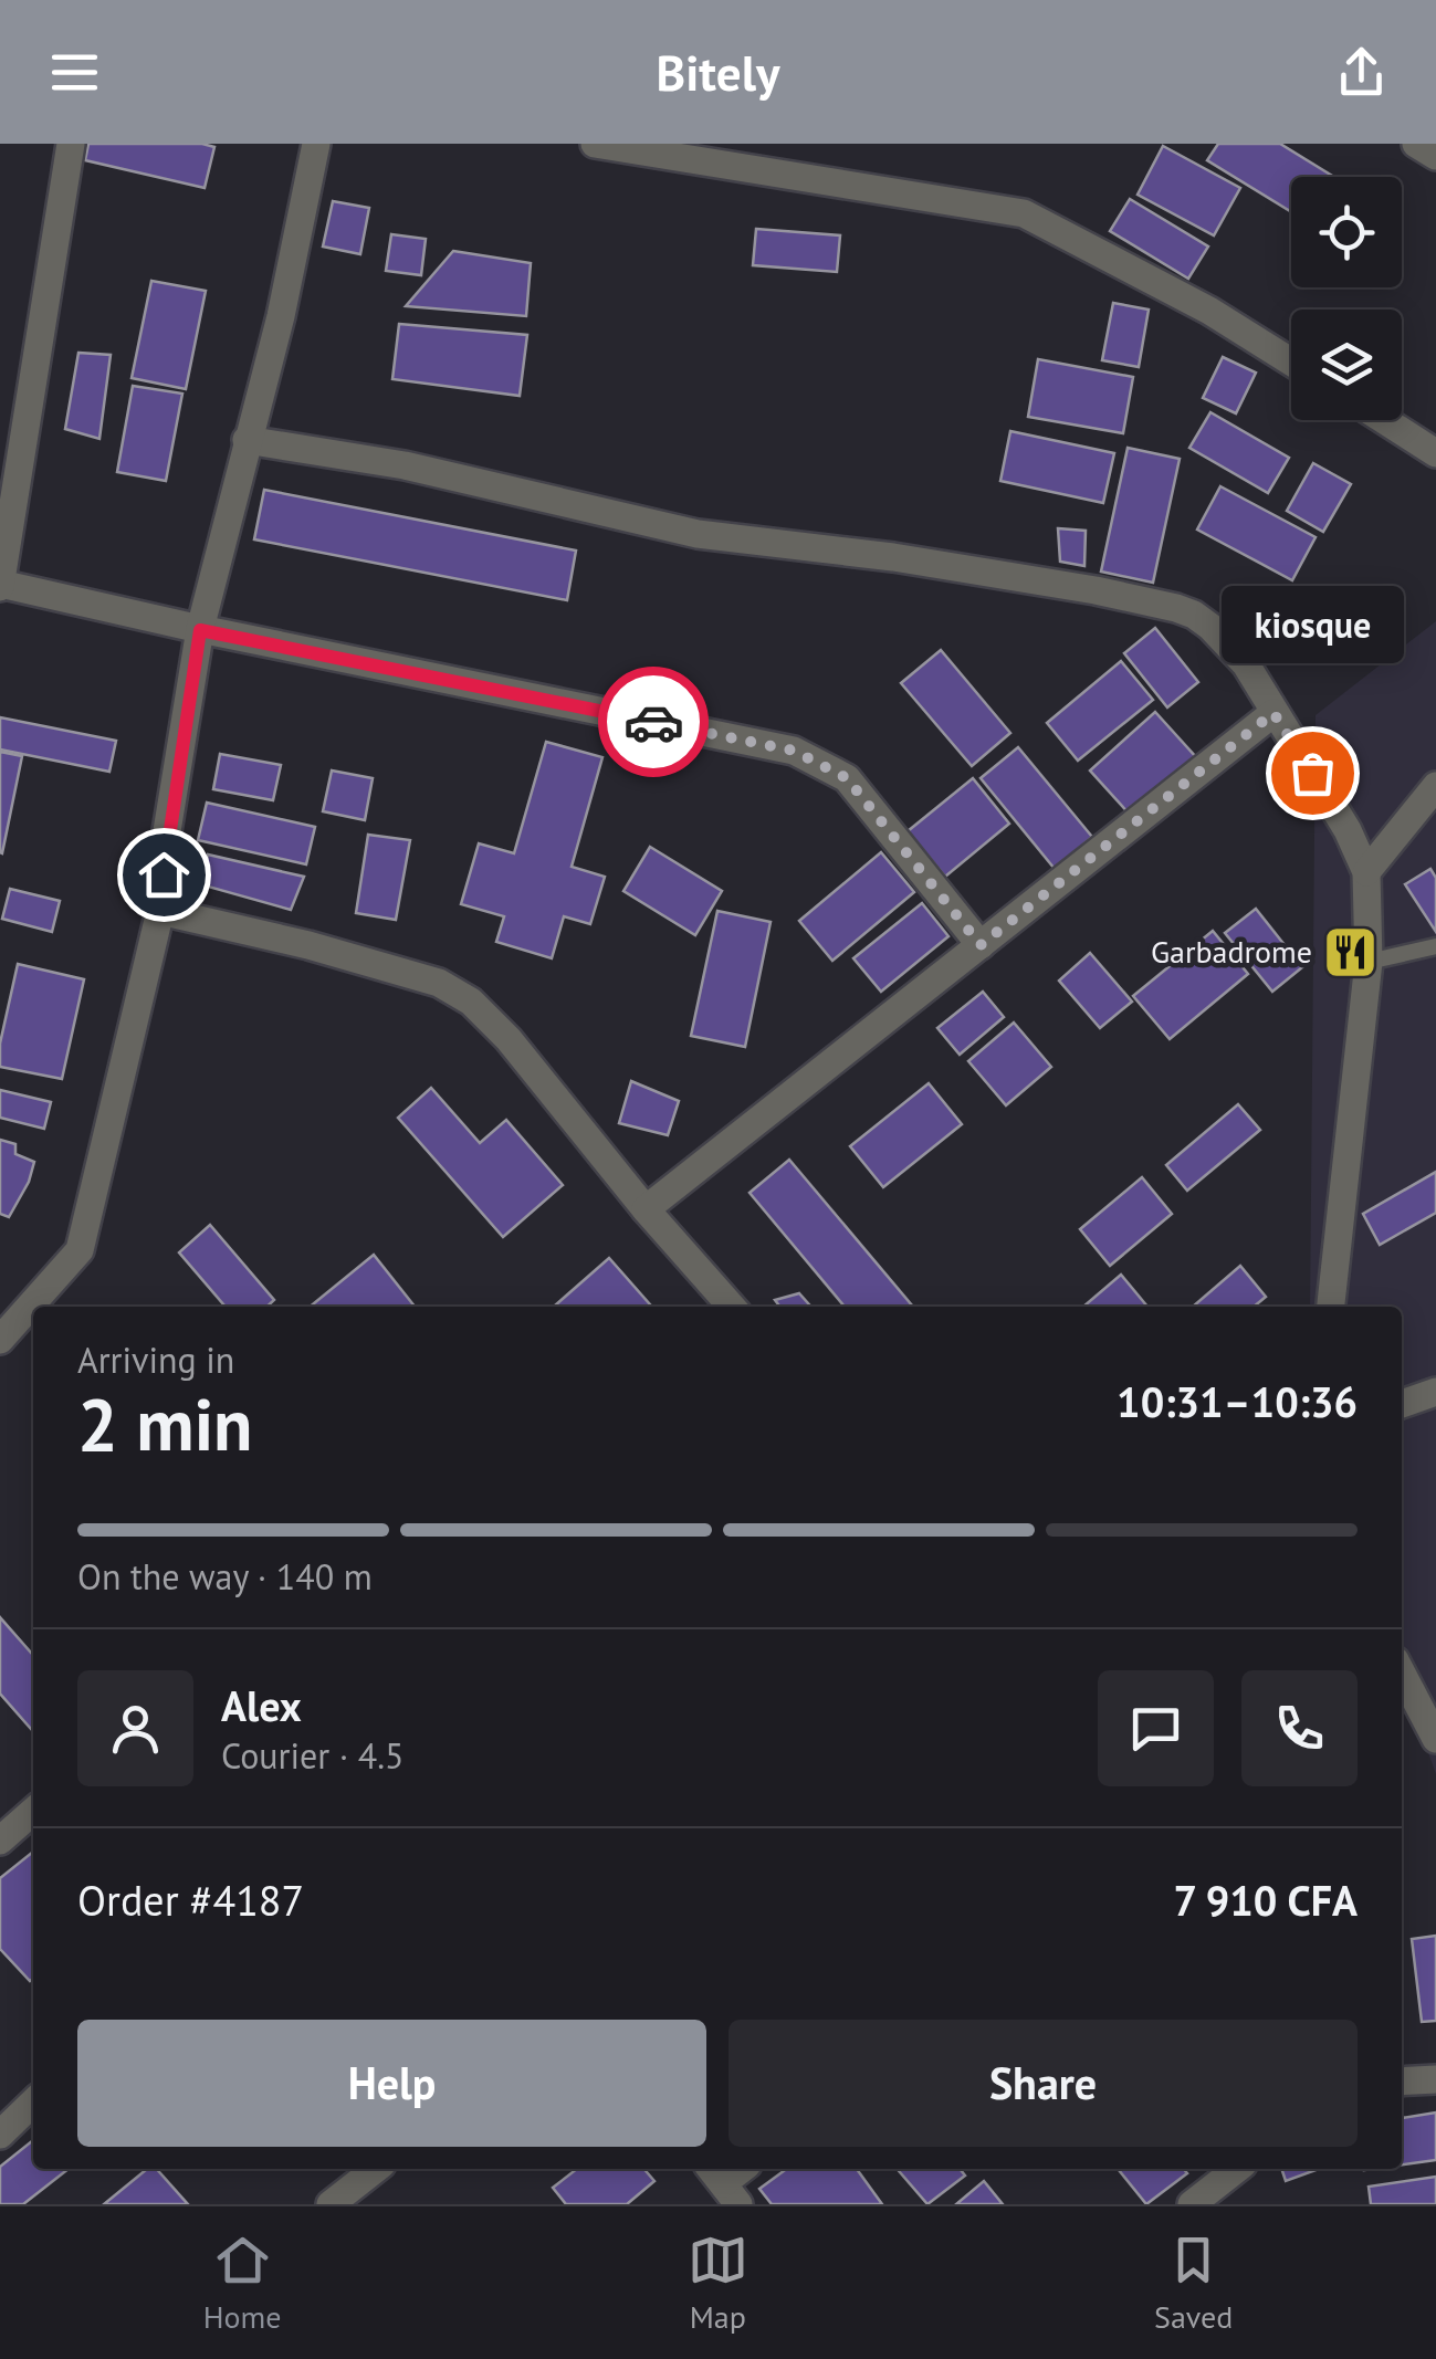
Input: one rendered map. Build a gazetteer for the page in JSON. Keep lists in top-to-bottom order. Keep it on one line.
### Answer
{"places":{"other":["kiosque"],"restaurant":["Garbadrome"]},"page":{"header":"Bitely","bubble":"kiosque","heading":["2 min","Arriving in","10:31–10:36"],"panel":["Alex","Courier · 4.5","Order #4187","7 910 CFA"],"bar":"On the way · 140 m","buttons":["Help","Share"],"tabs":["Home","Map","Saved"]}}
